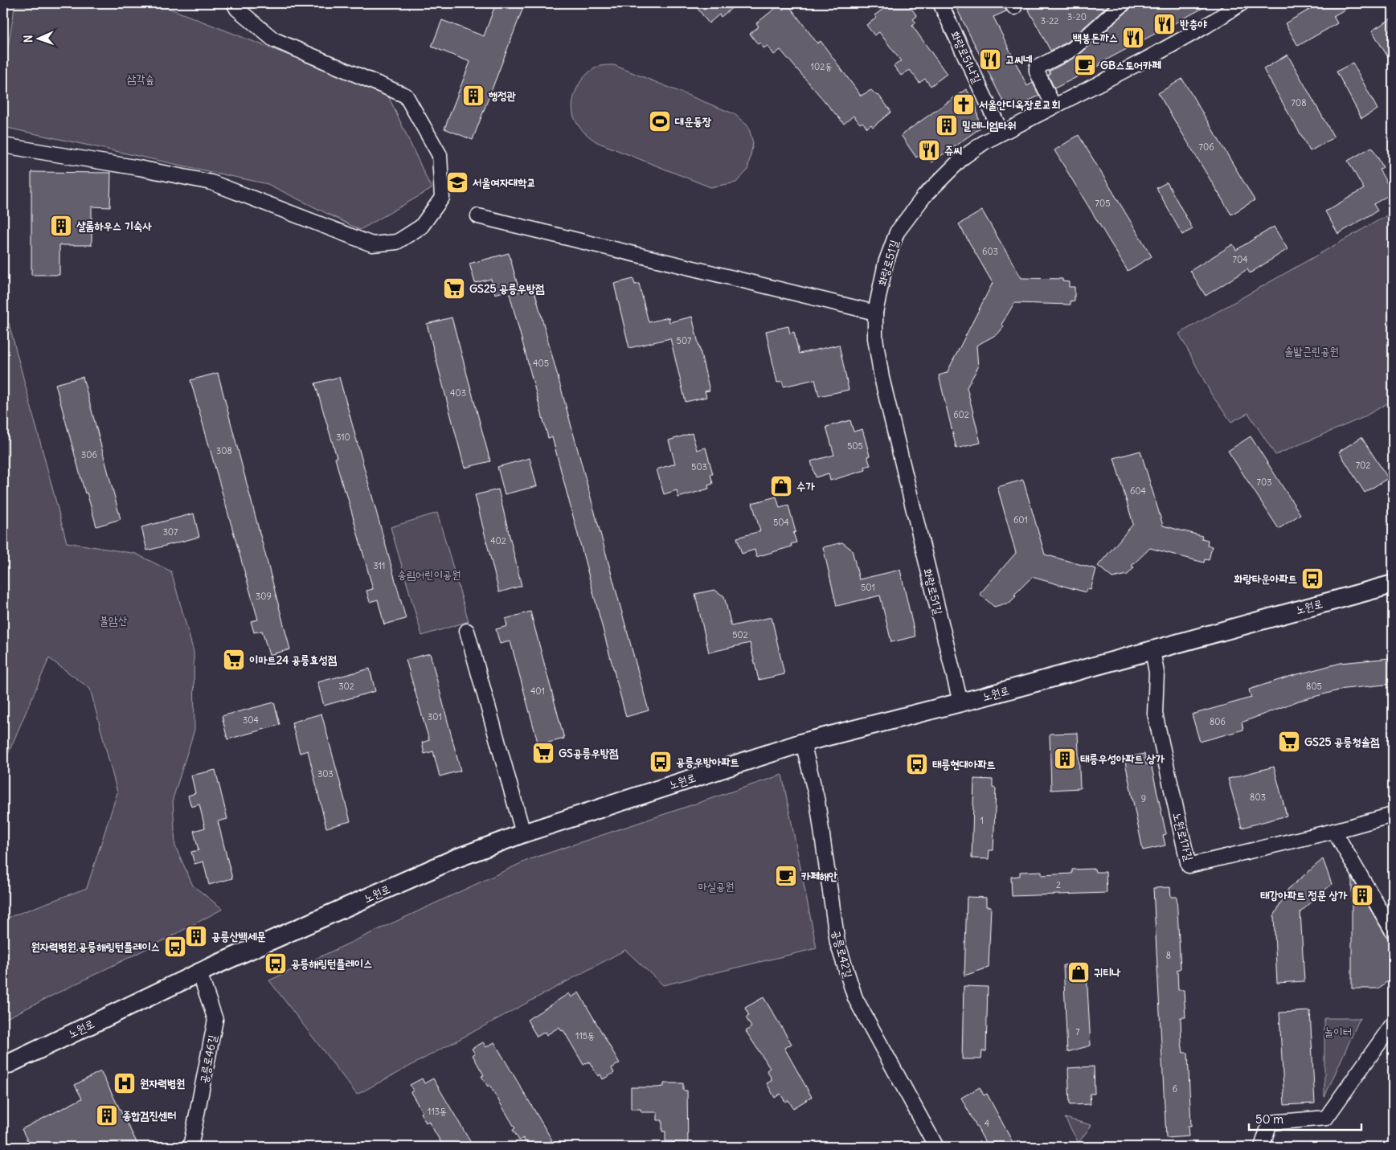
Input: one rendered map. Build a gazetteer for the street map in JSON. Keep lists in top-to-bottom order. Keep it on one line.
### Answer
{"streets":{"main road":["노원로"],"street":["화랑로51나길","화랑로51길","노원로1가길","공릉로42길","공릉로46길"]},"crossings":[["화랑로51나길","화랑로51길"],["화랑로51길","노원로"],["노원로","노원로1가길"],["노원로","공릉로42길"],["노원로","공릉로46길"]],"parks":["삼각숲","솔밭근린공원","송림어린이공원","불암산","마실공원","놀이터"],"places":{"restaurant":["반층야","백봉돈까스","고씨네","쥬씨"],"cafe":["GB스토어카페","카페해안"],"building":["행정관","밀레니엄타워","샬롬하우스 기숙사","태릉우성아파트 상가","태강아파트 정문 상가","공릉산백세문","종합검진센터"],"church":["서울안디옥장로교회"],"sports":["대운동장"],"school or university":["서울여자대학교"],"supermarket":["GS25 공릉우방점","이마트24 공릉효성점","GS25 공릉청솔점","GS공릉우방점"],"shop":["수가","귀티나"],"bus stop":["화랑타운아파트","공릉우방아파트","태릉현대아파트","원자력병원.공릉해링턴플레이스","공릉해링턴플레이스"],"hospital":["원자력병원"]},"house_numbers":["3-20","3-22","102동","708","706","705","603","704","507","405","403","602","310","505","308","306","702","503","703","604","601","504","307","402","311","501","309","502","302","805","401","301","304","806","303","803","9","1","2","8","7","115동","6","113동","4"],"scale_bar":"50 m","north":"left"}
